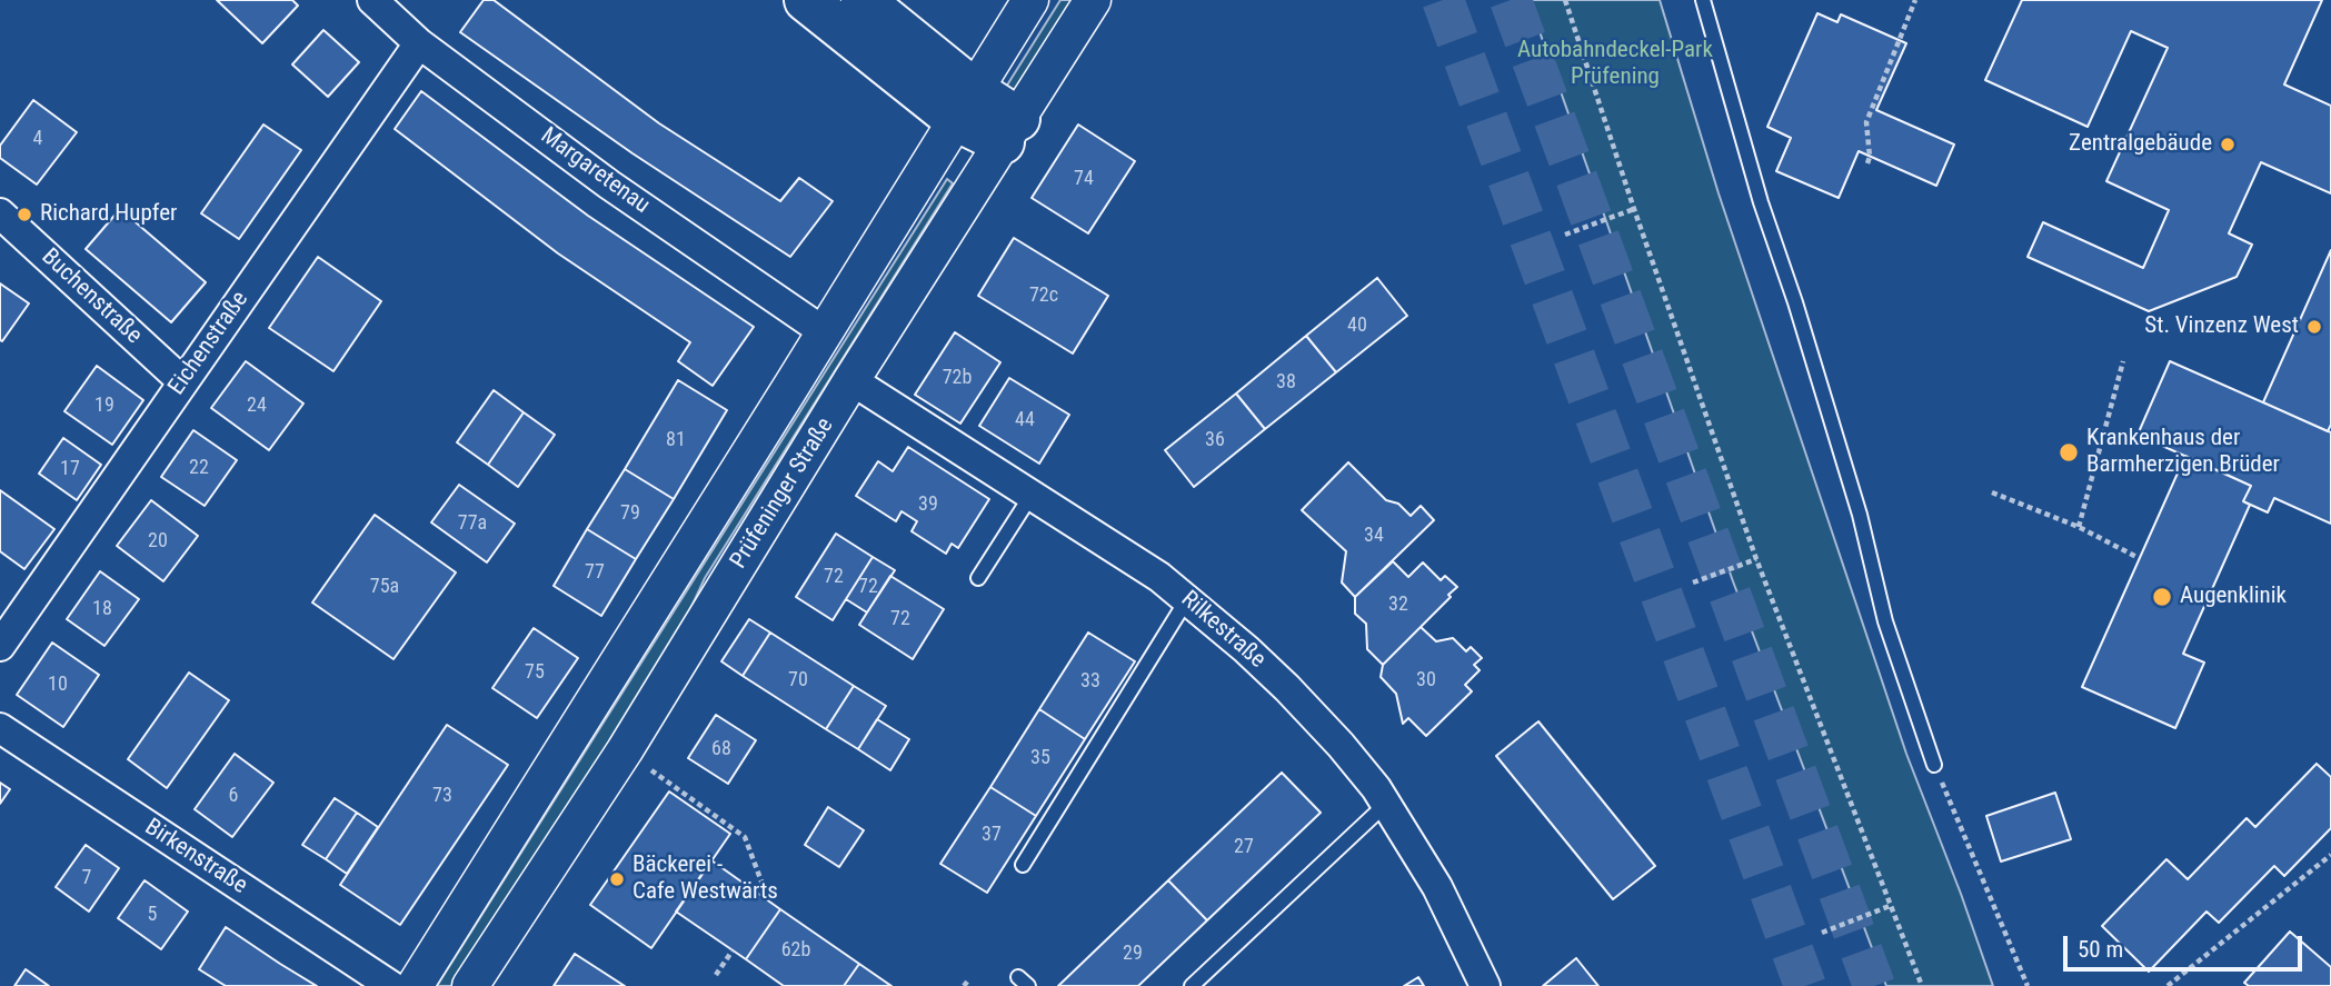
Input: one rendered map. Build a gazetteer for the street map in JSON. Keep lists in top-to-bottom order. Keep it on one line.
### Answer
{"streets":{"street":["Margaretenau","Buchenstraße","Eichenstraße","Prüfeninger Straße","Rilkestraße","Birkenstraße"]},"crossings":[["Margaretenau","Eichenstraße"],["Buchenstraße","Eichenstraße"],["Prüfeninger Straße","Rilkestraße"]],"parks":["Autobahndeckel-Park Prüfening"],"places":["Zentralgebäude","Richard Hupfer","St. Vinzenz West","Krankenhaus der Barmherzigen Brüder","Augenklinik","Bäckerei - Cafe Westwärts"],"house_numbers":["4","74","72c","40","72b","38","19","24","44","81","36","22","17","39","79","77a","34","20","77","72","75a","72","32","18","72","75","70","30","33","10","68","35","6","73","37","27","7","5","62b","29"],"scale_bar":"50 m"}
